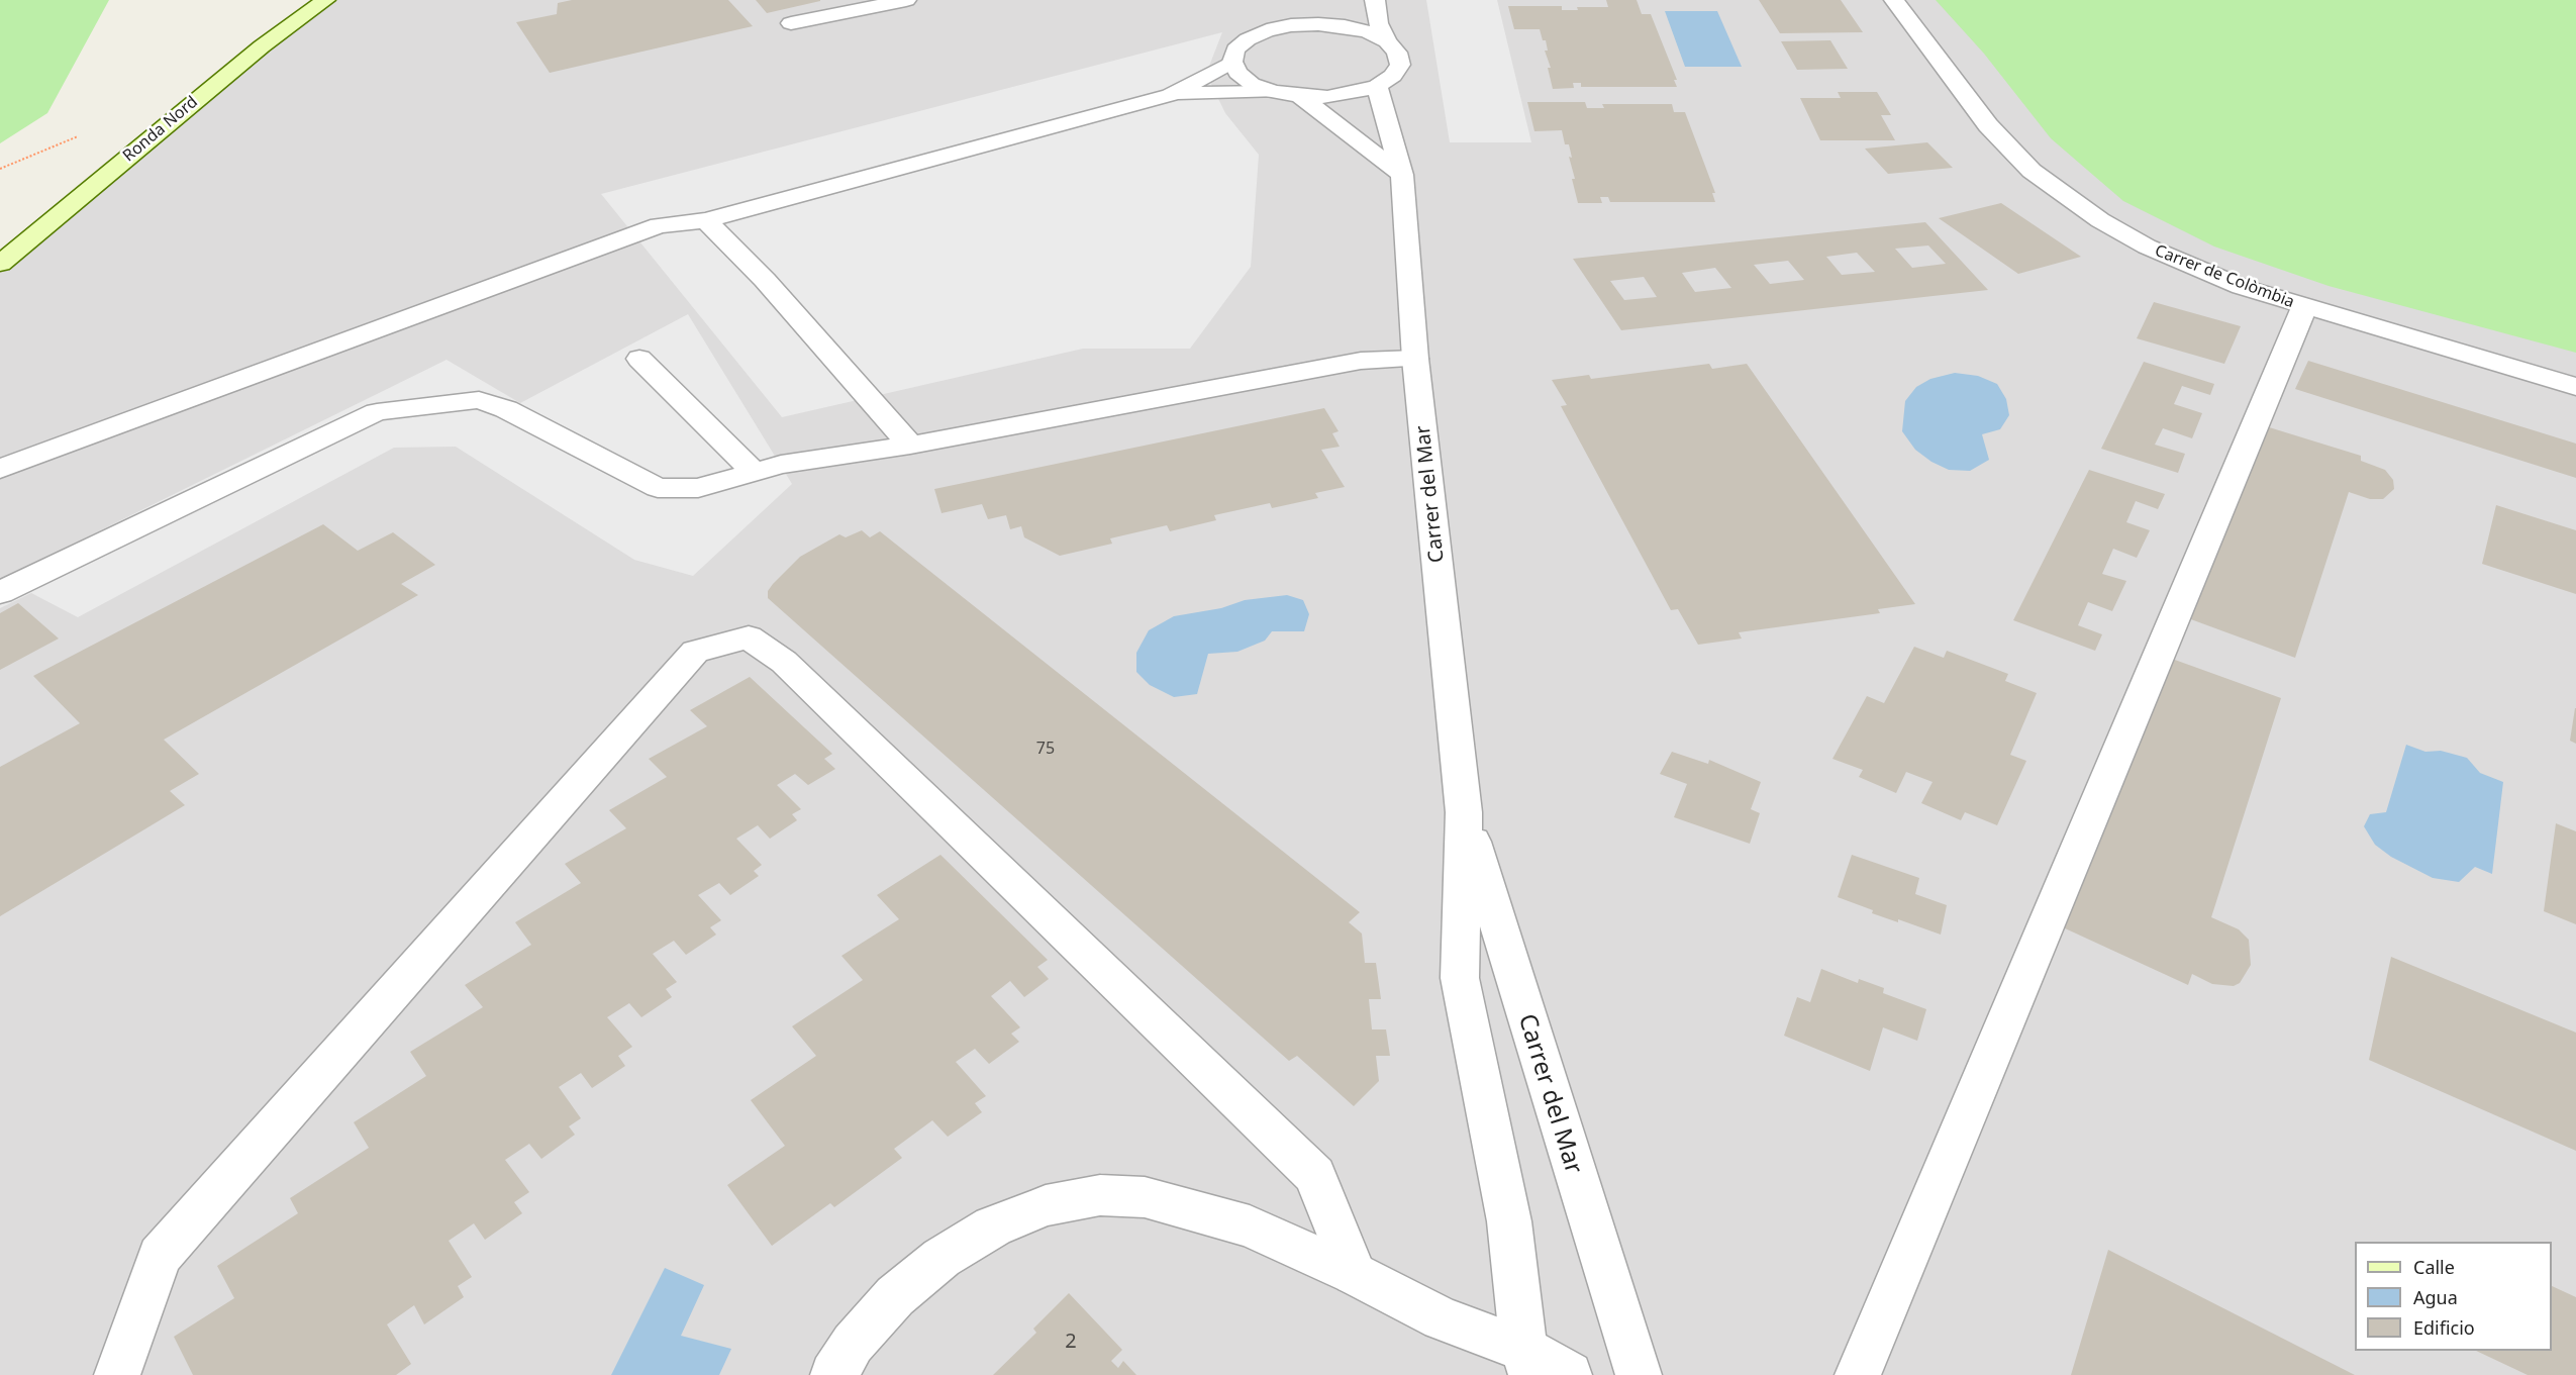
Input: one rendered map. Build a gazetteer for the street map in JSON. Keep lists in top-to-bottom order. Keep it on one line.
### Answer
{"streets":{"main road":["Ronda Nord"],"street":["Carrer de Colòmbia","Carrer del Mar"]},"house_numbers":["75","2"],"legend":["Calle","Agua","Edificio"]}
